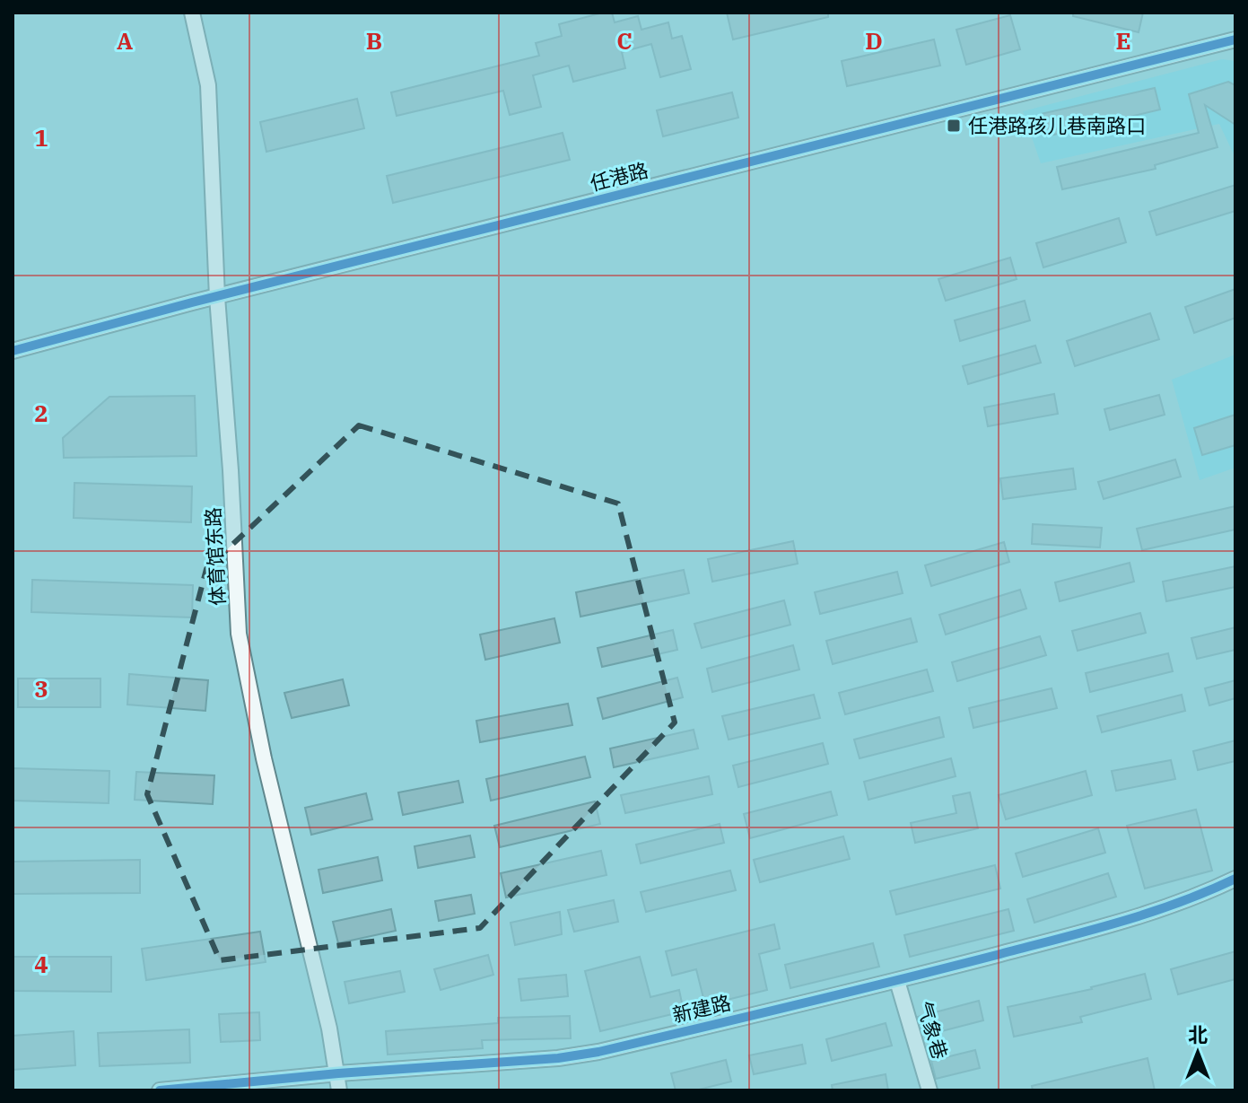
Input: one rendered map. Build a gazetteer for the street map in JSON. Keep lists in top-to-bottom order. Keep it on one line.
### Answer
{"streets":{"street":["任港路","体育馆东路","新建路","气象巷"]},"crossings":[["任港路","体育馆东路"],["体育馆东路","新建路"],["新建路","气象巷"]],"places":{"transit":["任港路孩儿巷南路口"]},"north":"top","grid":{"columns":["A","B","C","D","E"],"rows":["1","2","3","4"]}}
